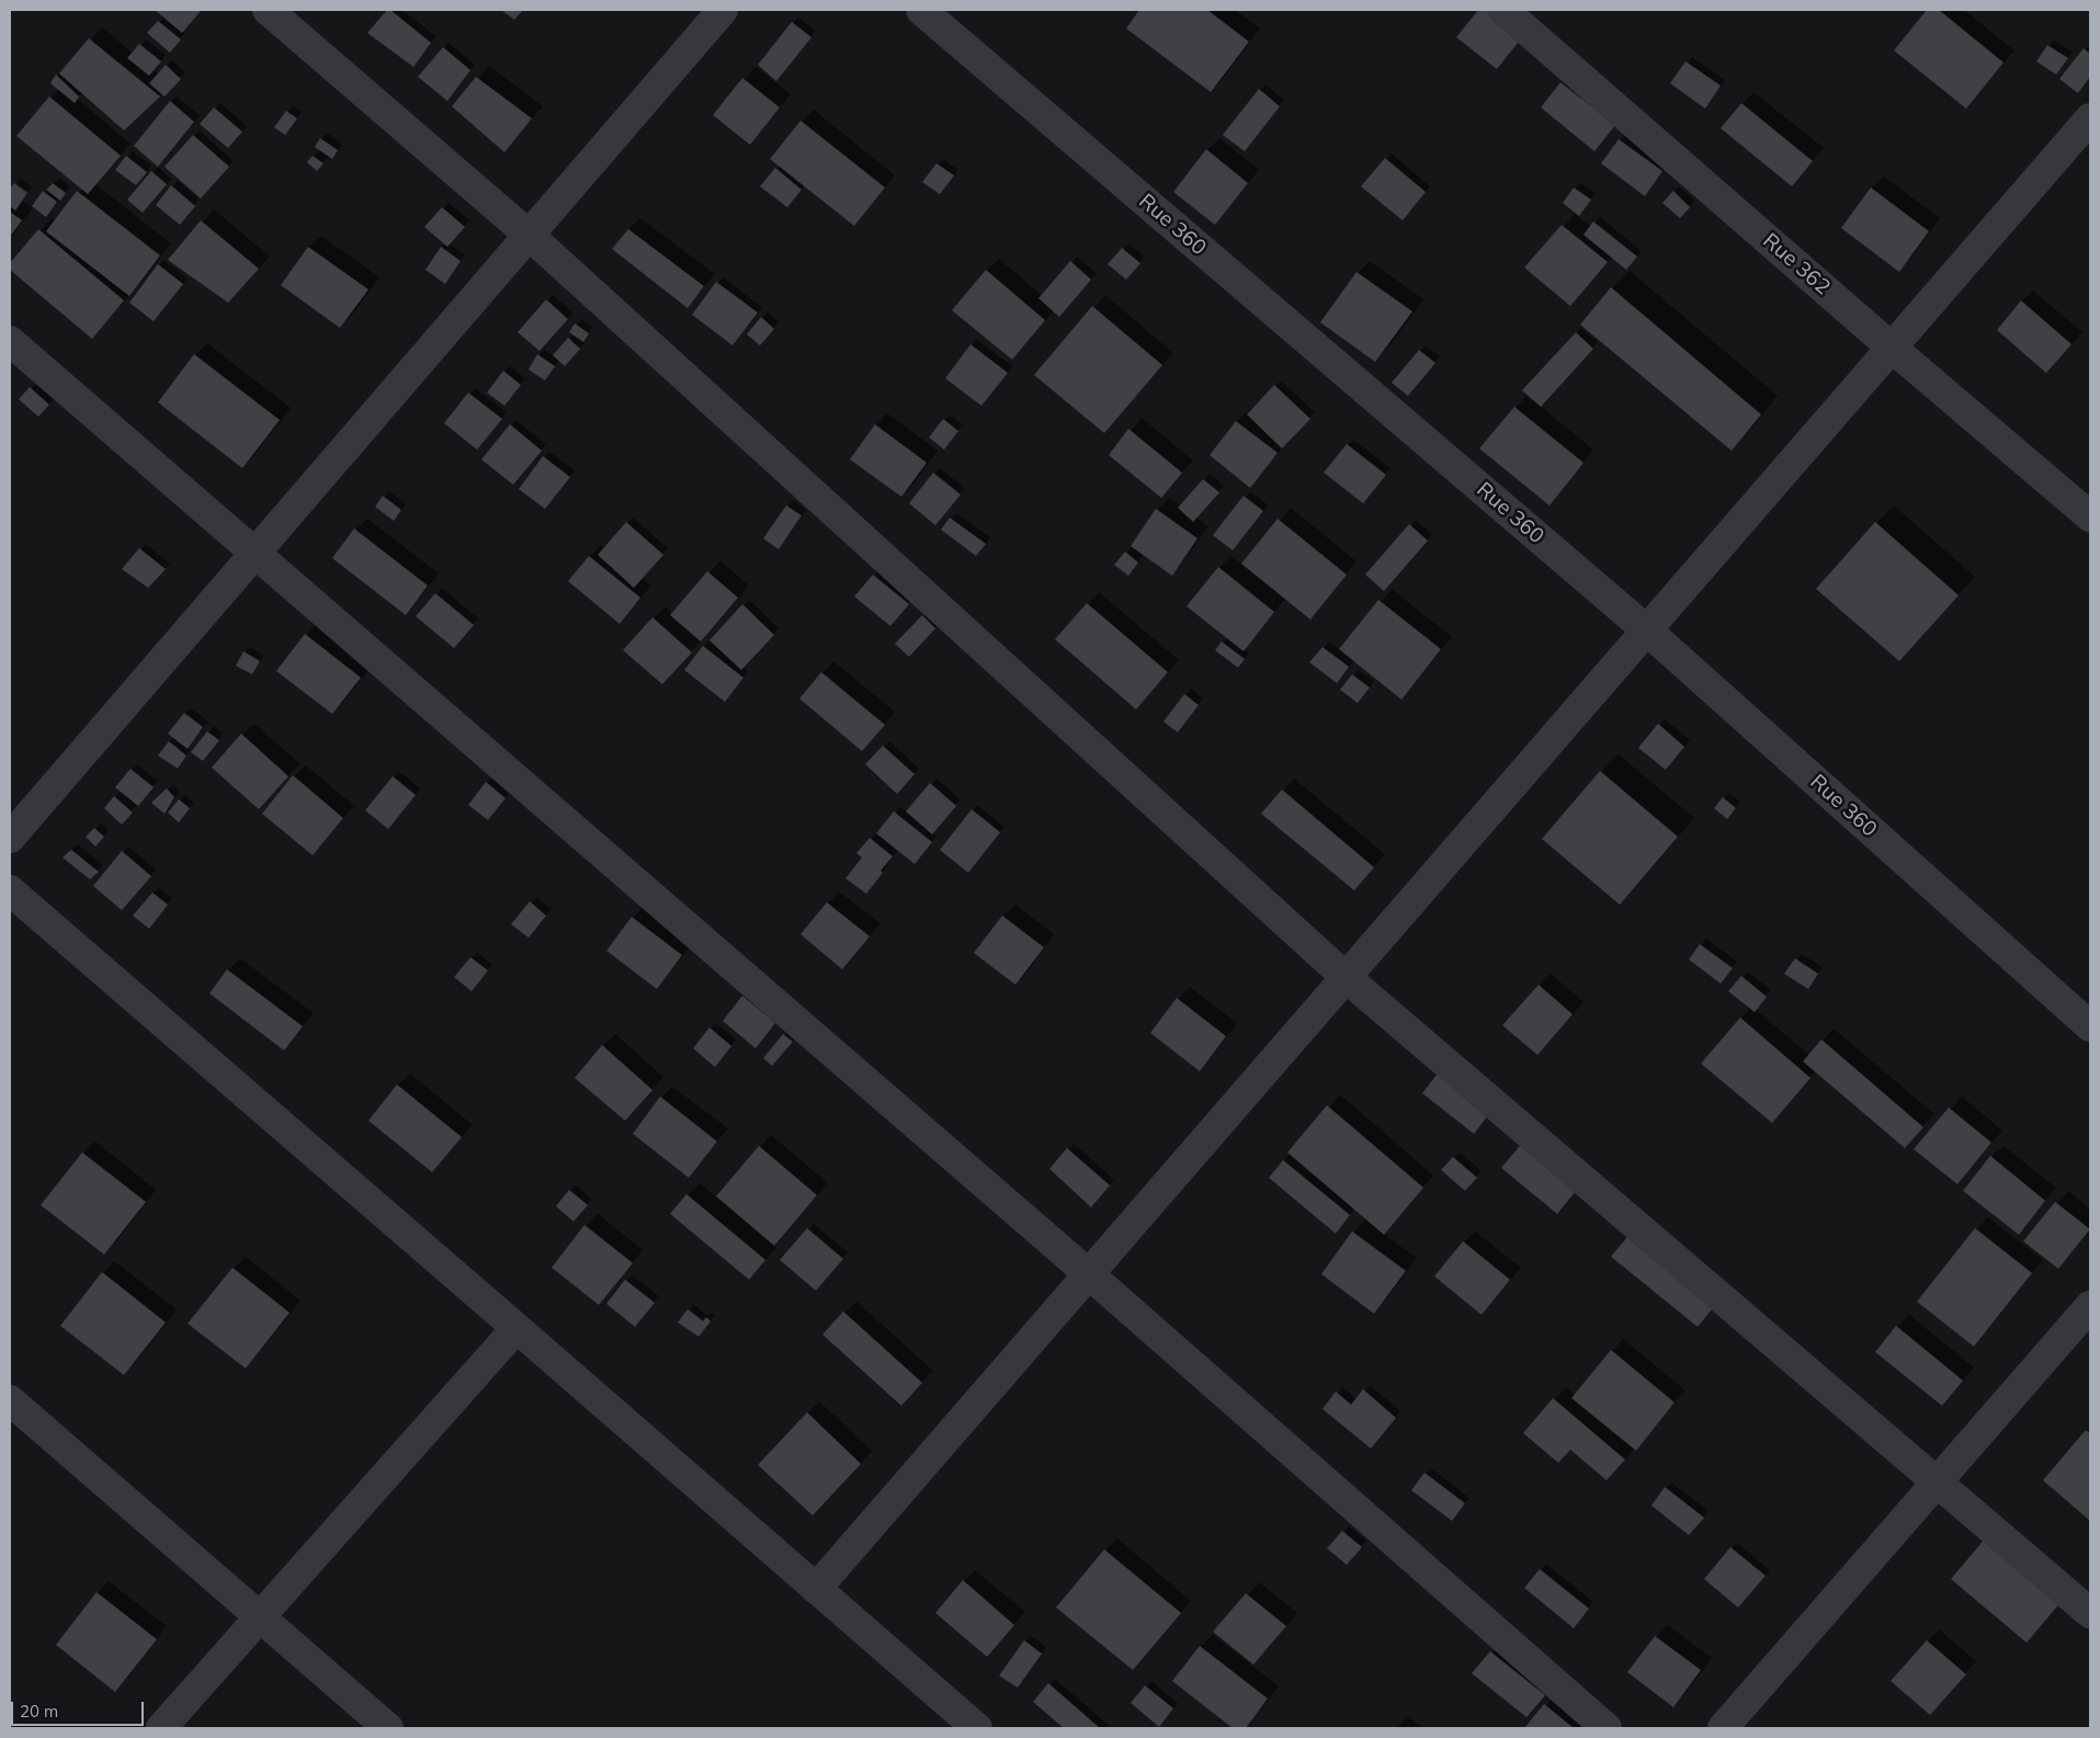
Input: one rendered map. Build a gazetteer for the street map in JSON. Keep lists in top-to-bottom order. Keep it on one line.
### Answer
{"streets":{"street":["Rue 360","Rue 362"]},"scale_bar":"20 m"}
